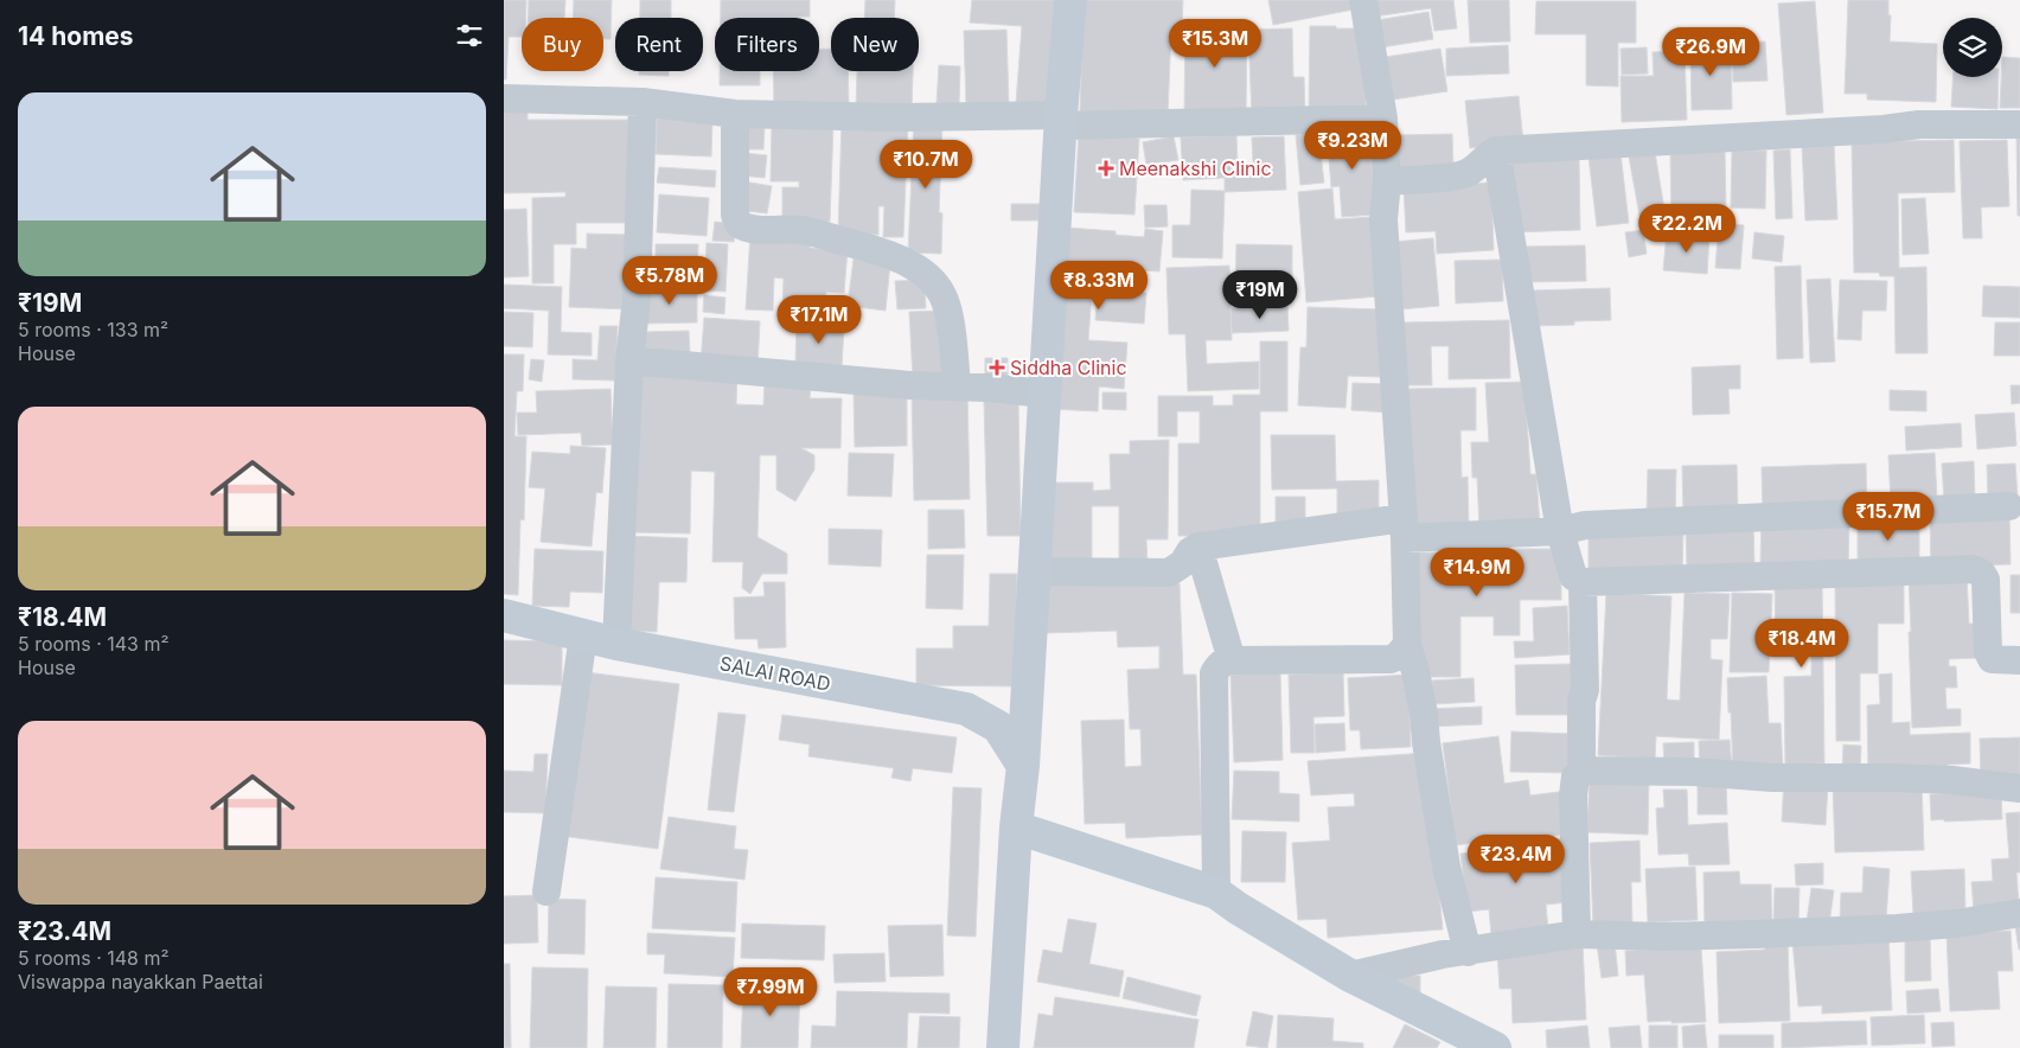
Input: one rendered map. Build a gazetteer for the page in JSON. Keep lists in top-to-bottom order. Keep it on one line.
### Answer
{"streets":{"street":["SALAI ROAD"]},"places":{"health":["Meenakshi Clinic","Siddha Clinic"]},"page":{"heading":"14 homes","chip":["Buy","Rent","Filters","New"],"price":["₹15.3M","₹26.9M","₹9.23M","₹10.7M","₹22.2M","₹5.78M","₹8.33M","₹19M","₹17.1M","₹15.7M","₹14.9M","₹18.4M","₹23.4M","₹7.99M"],"list":[{"name":"₹19M","note":"5 rooms · 133 m² · House"},{"name":"₹18.4M","note":"5 rooms · 143 m² · House"},{"name":"₹23.4M","note":"5 rooms · 148 m² · Viswappa nayakkan Paettai"}]}}
